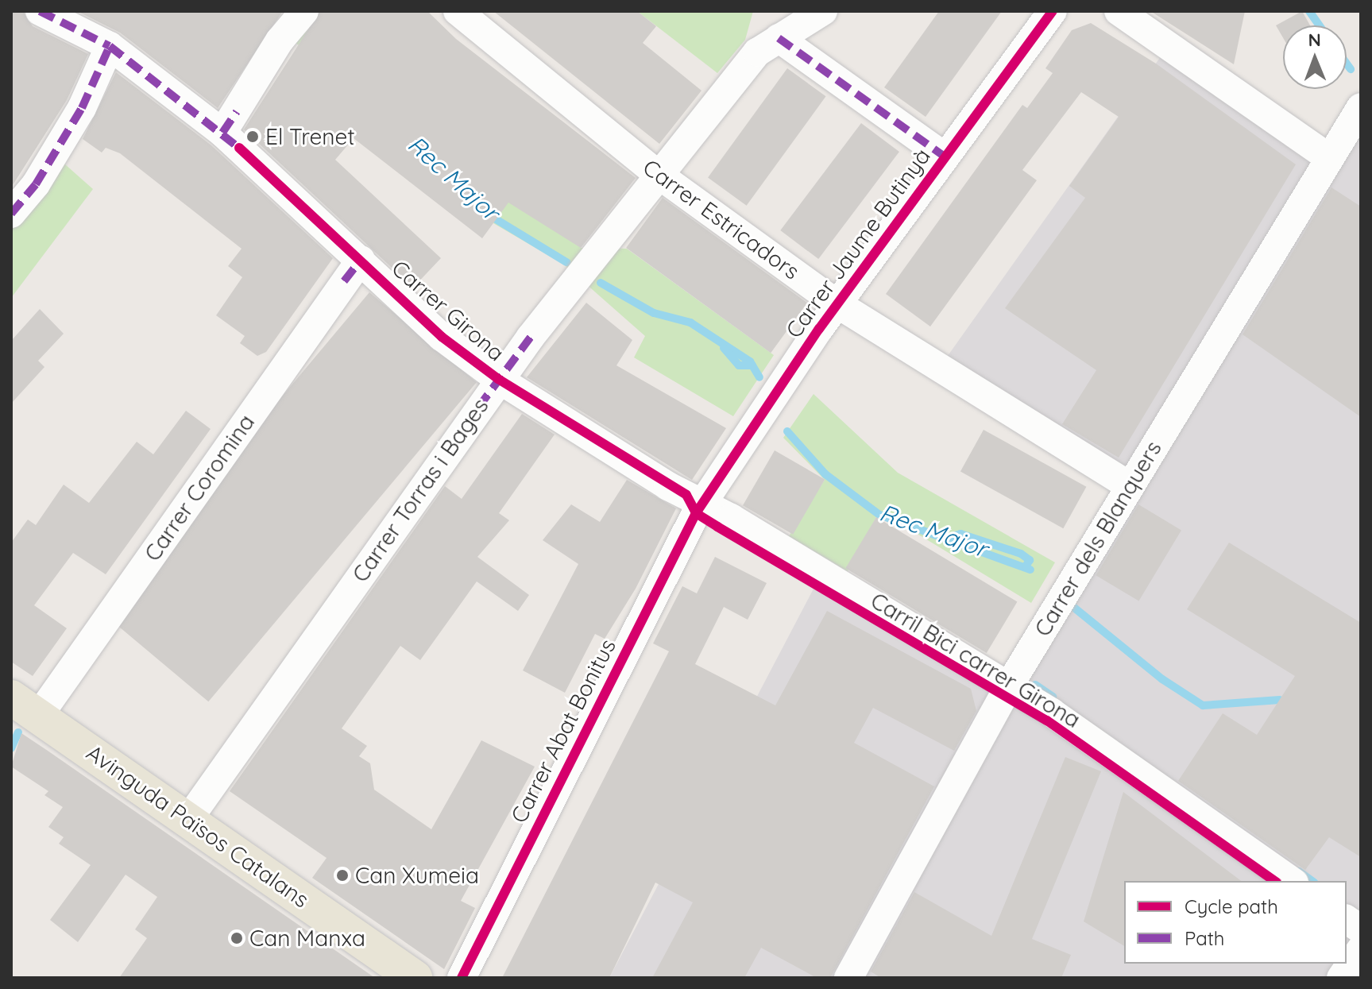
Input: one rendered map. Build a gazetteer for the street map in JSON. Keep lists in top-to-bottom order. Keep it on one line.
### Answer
{"streets":{"main road":["Avinguda Països Catalans"],"street":["Carrer Estricadors","Carrer Jaume Butinyà","Carrer Girona","Carrer Coromina","Carrer Torras i Bages","Carrer dels Blanquers","Carrer Abat Bonitus"],"cycle path":["Carril Bici carrer Girona"]},"crossings":[["Carrer Estricadors","Carrer Jaume Butinyà"],["Carrer Estricadors","Carrer Torras i Bages"],["Carrer Estricadors","Carrer dels Blanquers"],["Carrer Jaume Butinyà","Carrer Girona"],["Carrer Jaume Butinyà","Carrer Abat Bonitus"],["Carrer Girona","Carrer Coromina"],["Carrer Girona","Carrer Torras i Bages"],["Carrer Girona","Carrer dels Blanquers"],["Carrer Girona","Carrer Abat Bonitus"],["Carrer Coromina","Avinguda Països Catalans"],["Carrer Torras i Bages","Avinguda Països Catalans"]],"water":["Rec Major"],"places":["El Trenet","Can Xumeia","Can Manxa"],"legend":["Cycle path","Path"],"north":"top"}
